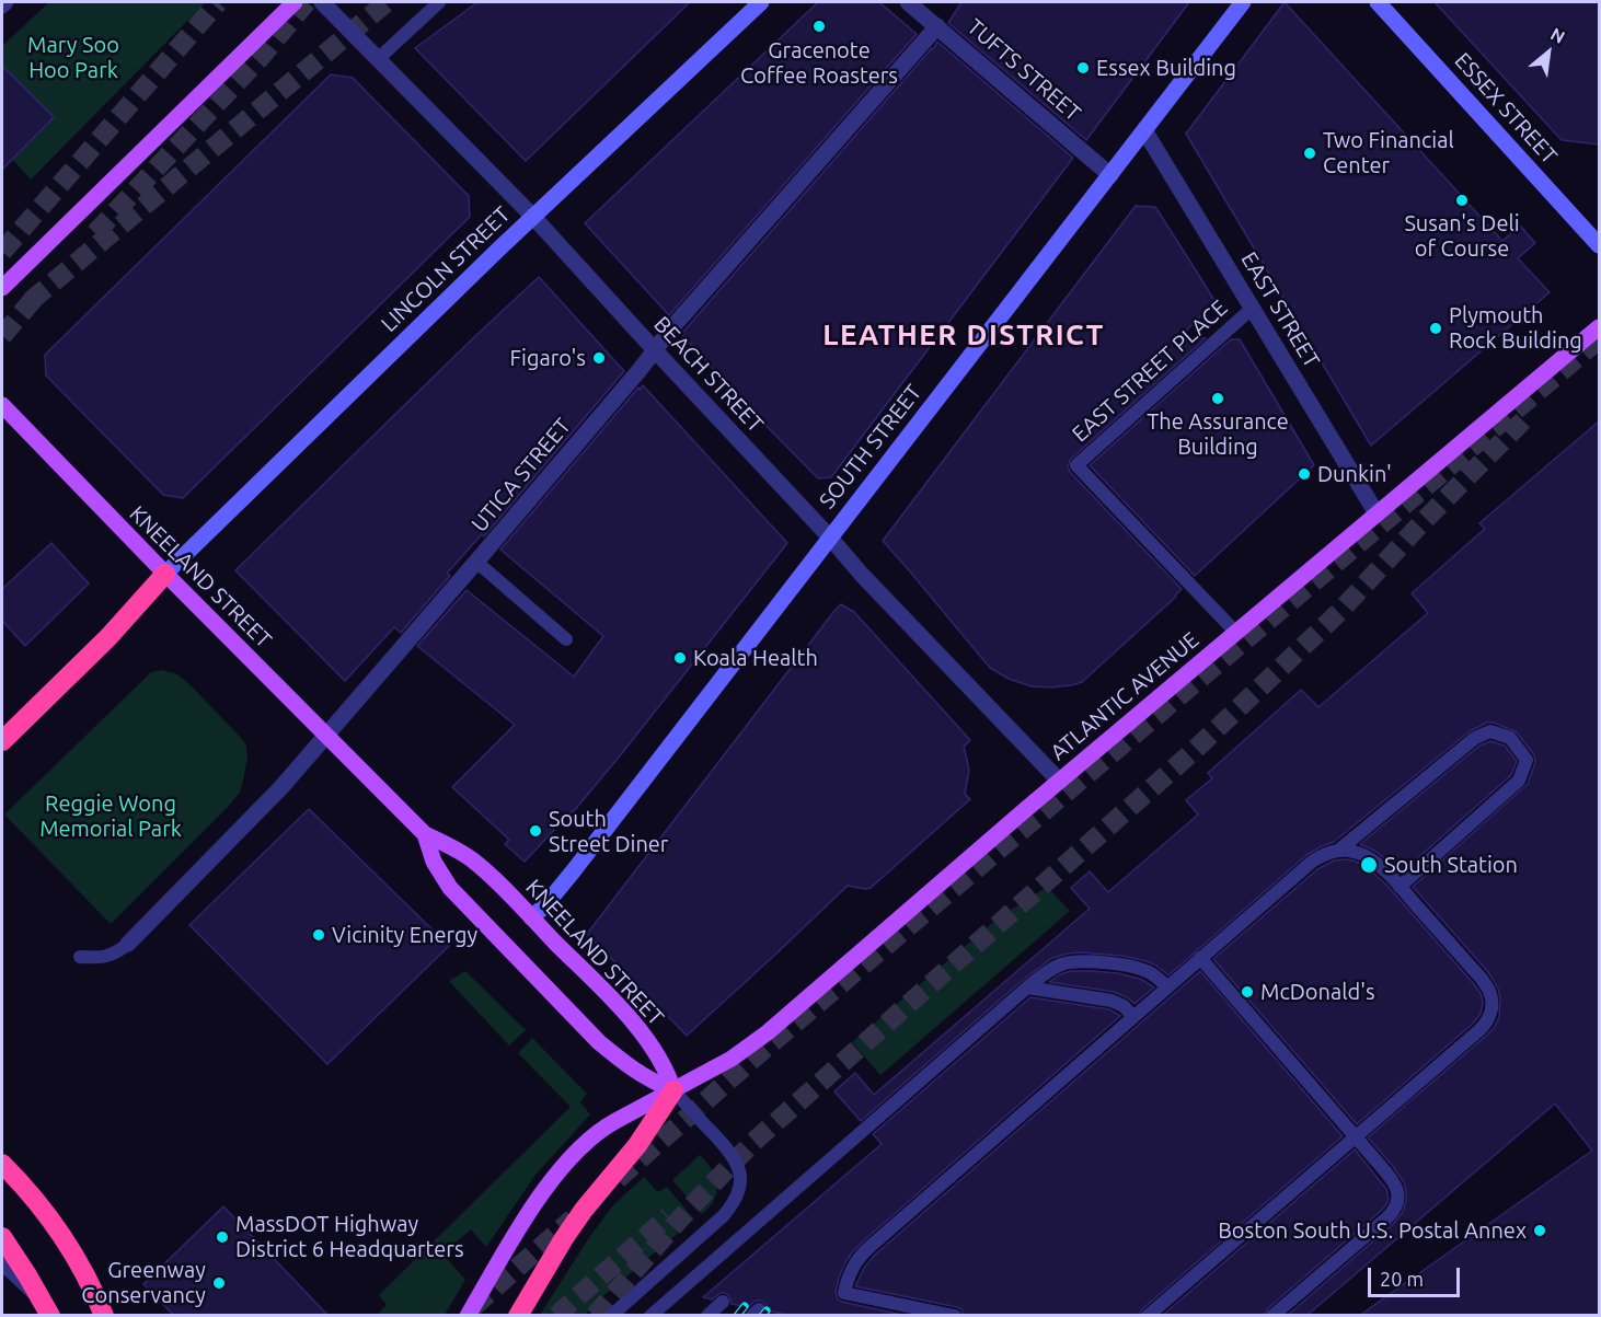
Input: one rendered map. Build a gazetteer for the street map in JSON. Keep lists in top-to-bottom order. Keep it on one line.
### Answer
{"streets":{"main road":["ESSEX STREET","LINCOLN STREET","SOUTH STREET","KNEELAND STREET","ATLANTIC AVENUE"],"street":["TUFTS STREET","EAST STREET","BEACH STREET","UTICA STREET"],"lane":["EAST STREET PLACE"]},"crossings":[["TUFTS STREET","SOUTH STREET"],["TUFTS STREET","UTICA STREET"],["LINCOLN STREET","BEACH STREET"],["LINCOLN STREET","KNEELAND STREET"],["EAST STREET","EAST STREET PLACE"],["EAST STREET","SOUTH STREET"],["EAST STREET","ATLANTIC AVENUE"],["EAST STREET PLACE","ATLANTIC AVENUE"],["BEACH STREET","SOUTH STREET"],["BEACH STREET","UTICA STREET"],["BEACH STREET","ATLANTIC AVENUE"],["SOUTH STREET","KNEELAND STREET"],["UTICA STREET","KNEELAND STREET"],["KNEELAND STREET","ATLANTIC AVENUE"]],"districts":["LEATHER DISTRICT"],"parks":["Mary Soo Hoo Park","Reggie Wong Memorial Park"],"places":["Gracenote Coffee Roasters","Essex Building","Two Financial Center","Susan's Deli of Course","Plymouth Rock Building","Figaro's","The Assurance Building","Dunkin'","Koala Health","South Street Diner","South Station","Vicinity Energy","McDonald's","Boston South U.S. Postal Annex","MassDOT Highway District 6 Headquarters","Greenway Conservancy"],"scale_bar":"20 m","north":"top right"}
